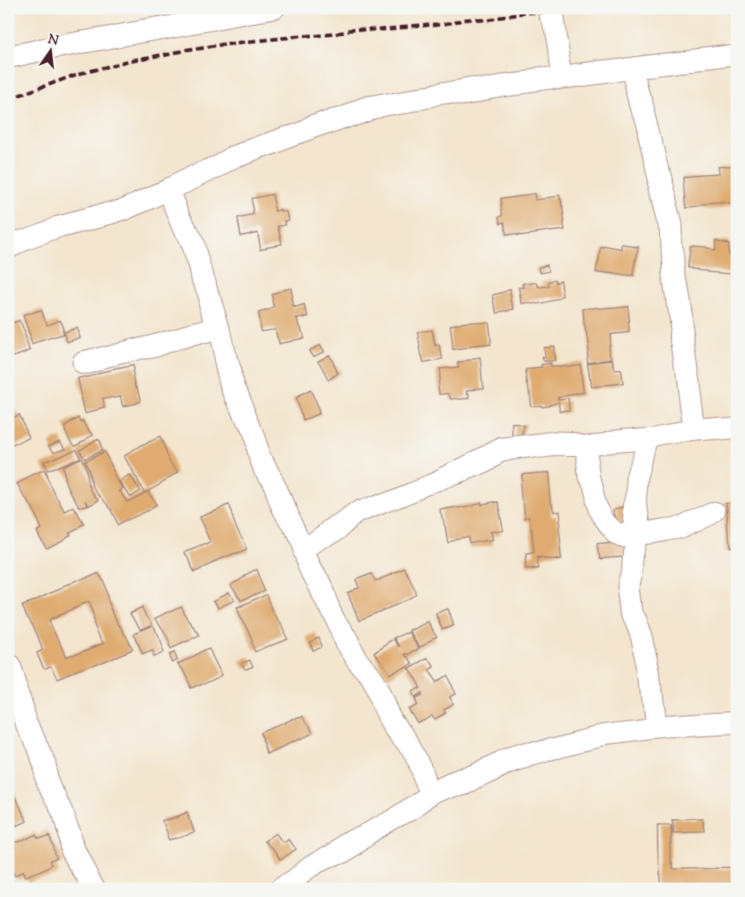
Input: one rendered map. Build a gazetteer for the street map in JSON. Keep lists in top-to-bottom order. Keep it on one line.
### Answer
{"north":"top"}
